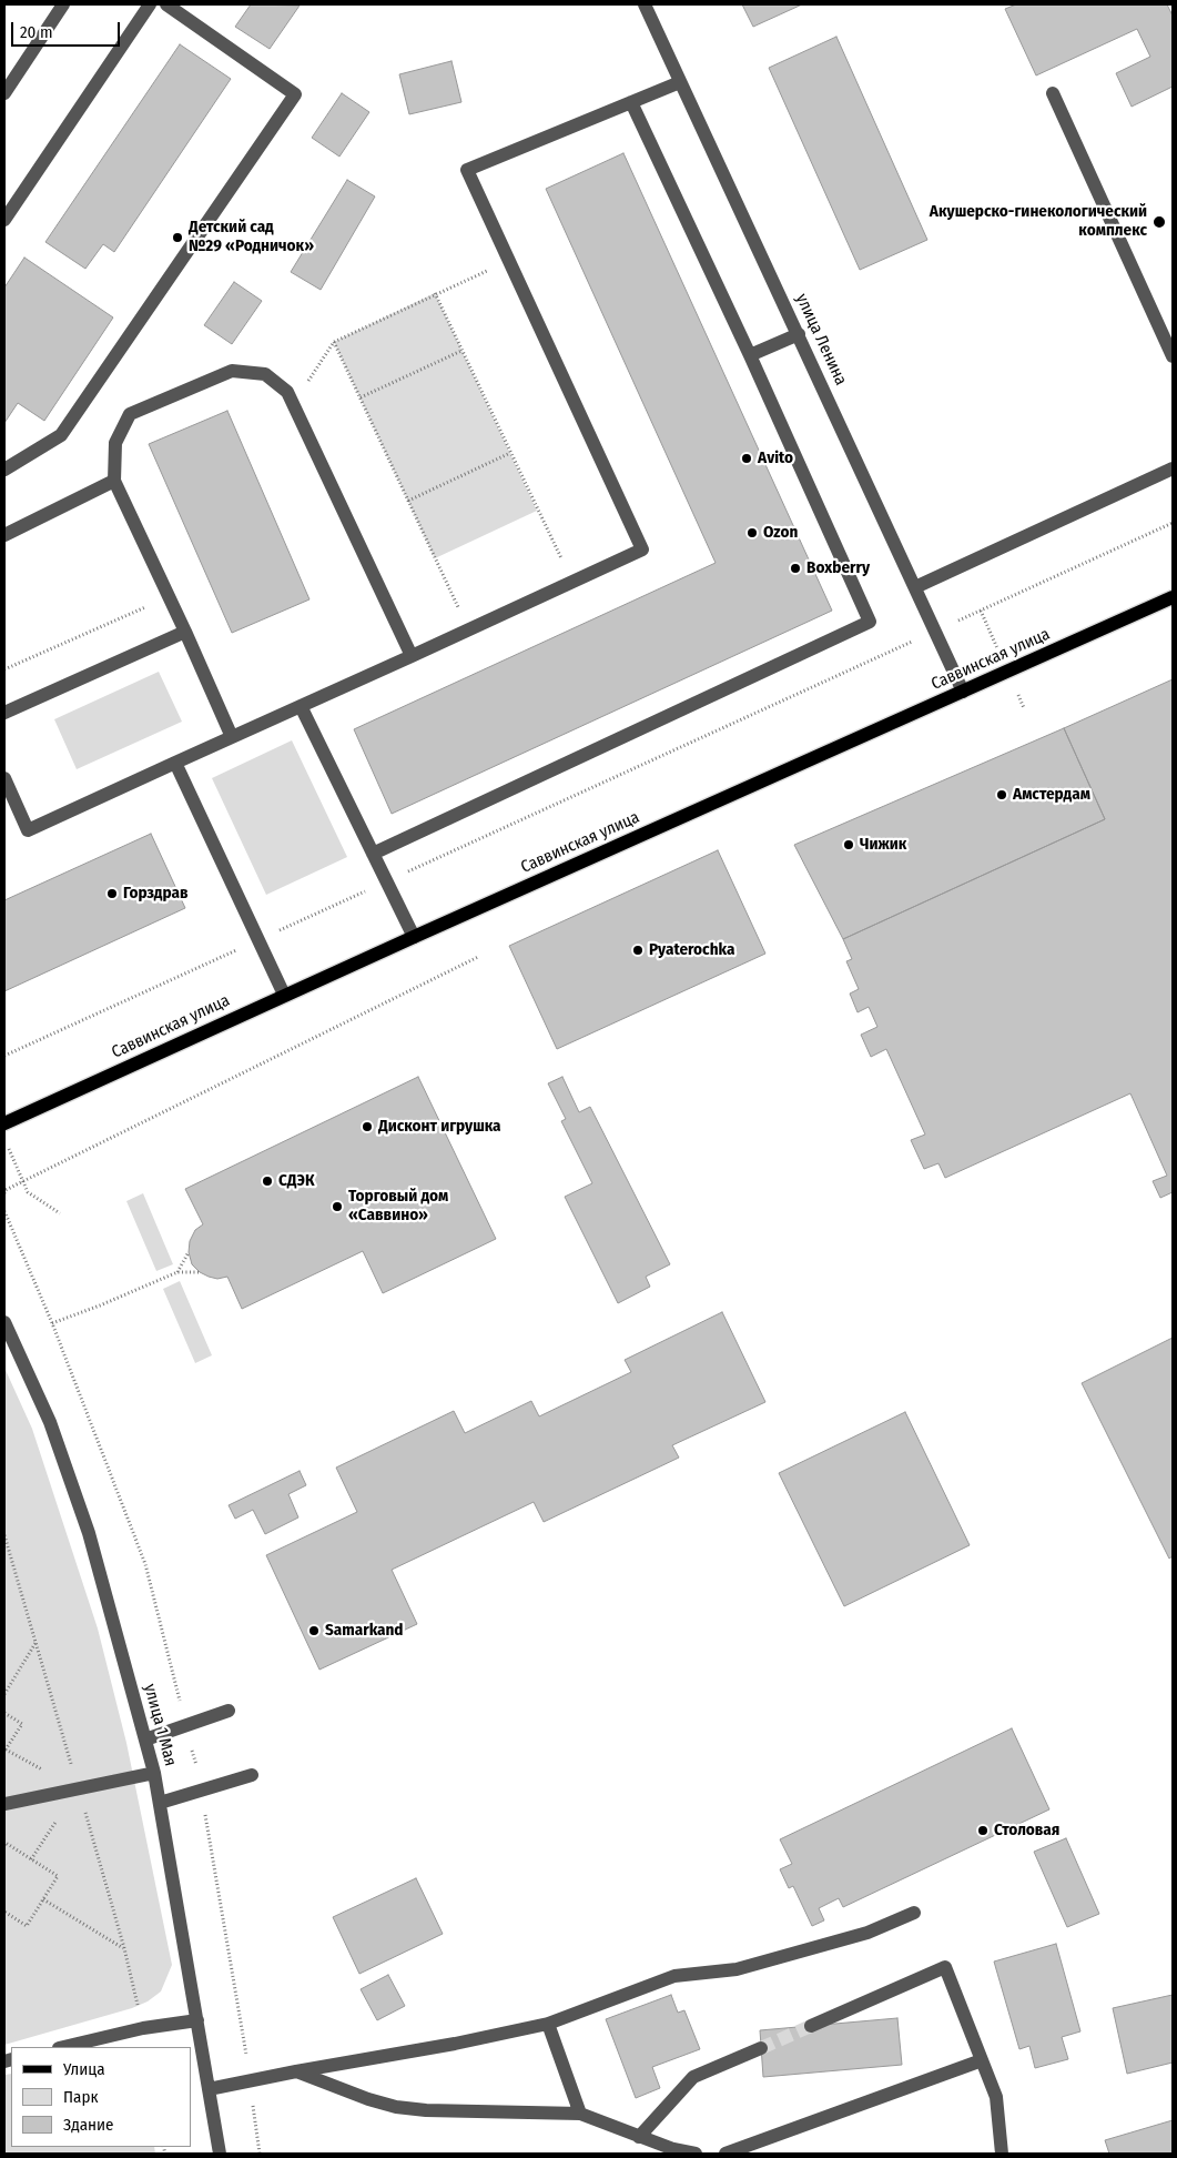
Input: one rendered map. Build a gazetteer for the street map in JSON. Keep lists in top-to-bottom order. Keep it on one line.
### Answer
{"streets":{"main road":["Саввинская улица"],"street":["улица Ленина","улица 1 Мая"]},"crossings":[["улица Ленина","Саввинская улица"]],"places":["Акушерско-гинекологический комплекс","Детский сад №29 «Родничок»","Avito","Ozon","Boxberry","Амстердам","Чижик","Горздрав","Pyaterochka","Дисконт игрушка","СДЭК","Торговый дом «Саввино»","Samarkand","Столовая"],"legend":["Улица","Парк","Здание"],"scale_bar":"20 m"}
